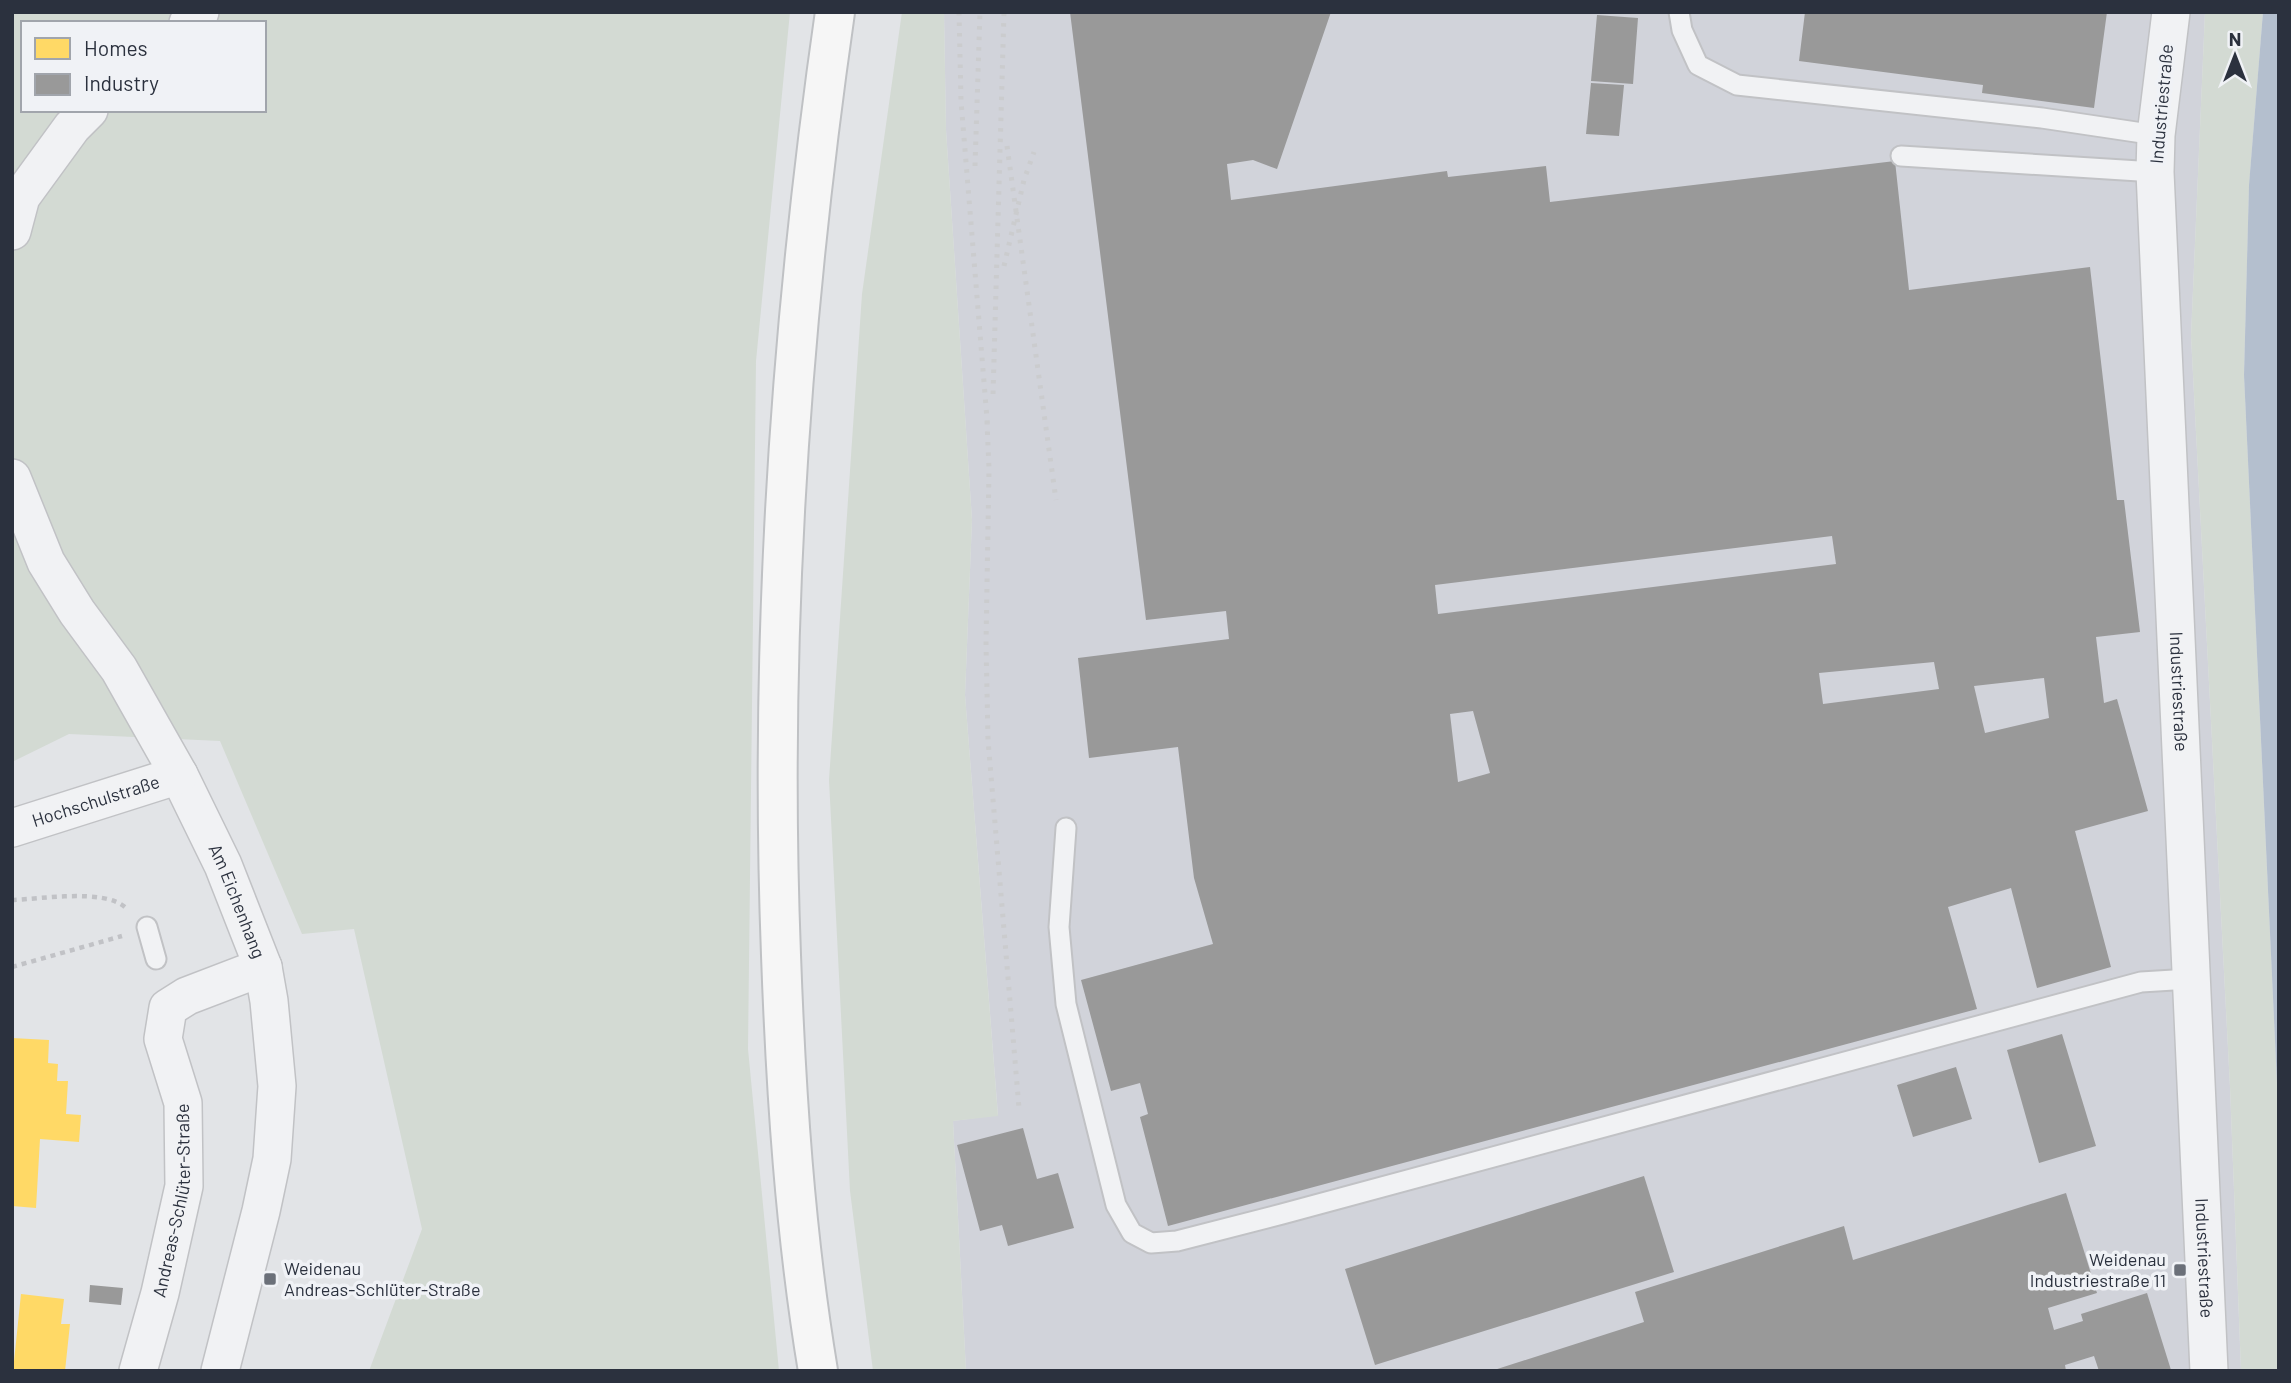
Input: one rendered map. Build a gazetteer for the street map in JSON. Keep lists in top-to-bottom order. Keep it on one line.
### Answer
{"streets":{"street":["Industriestraße","Hochschulstraße","Am Eichenhang","Andreas-Schlüter-Straße"]},"crossings":[["Hochschulstraße","Am Eichenhang"],["Am Eichenhang","Andreas-Schlüter-Straße"]],"places":{"transit":["Weidenau Industriestraße 11","Weidenau Andreas-Schlüter-Straße"]},"legend":["Homes","Industry"],"north":"top"}
